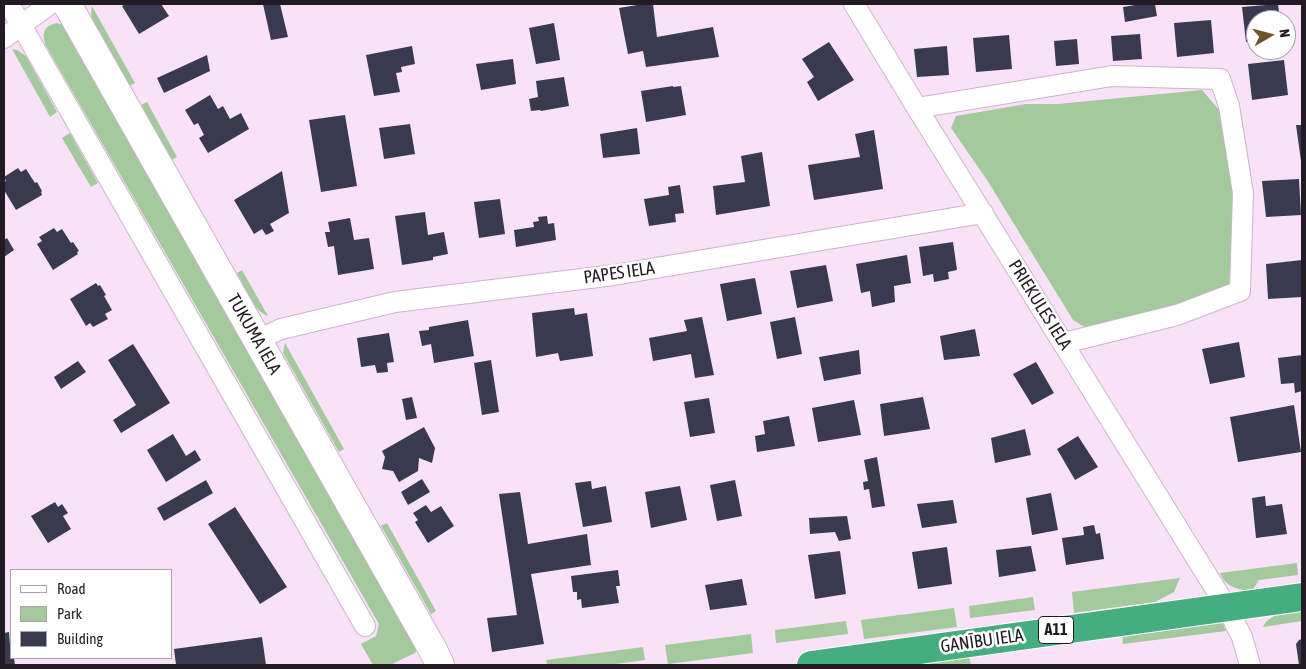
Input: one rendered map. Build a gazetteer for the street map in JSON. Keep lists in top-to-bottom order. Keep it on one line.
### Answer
{"streets":{"highway":["A11","GANĪBU IELA"],"street":["PAPES IELA","PRIEKULES IELA","TUKUMA IELA"]},"crossings":[["PAPES IELA","PRIEKULES IELA"],["PAPES IELA","TUKUMA IELA"],["PRIEKULES IELA","GANĪBU IELA"]],"legend":["Road","Park","Building"],"north":"right"}
